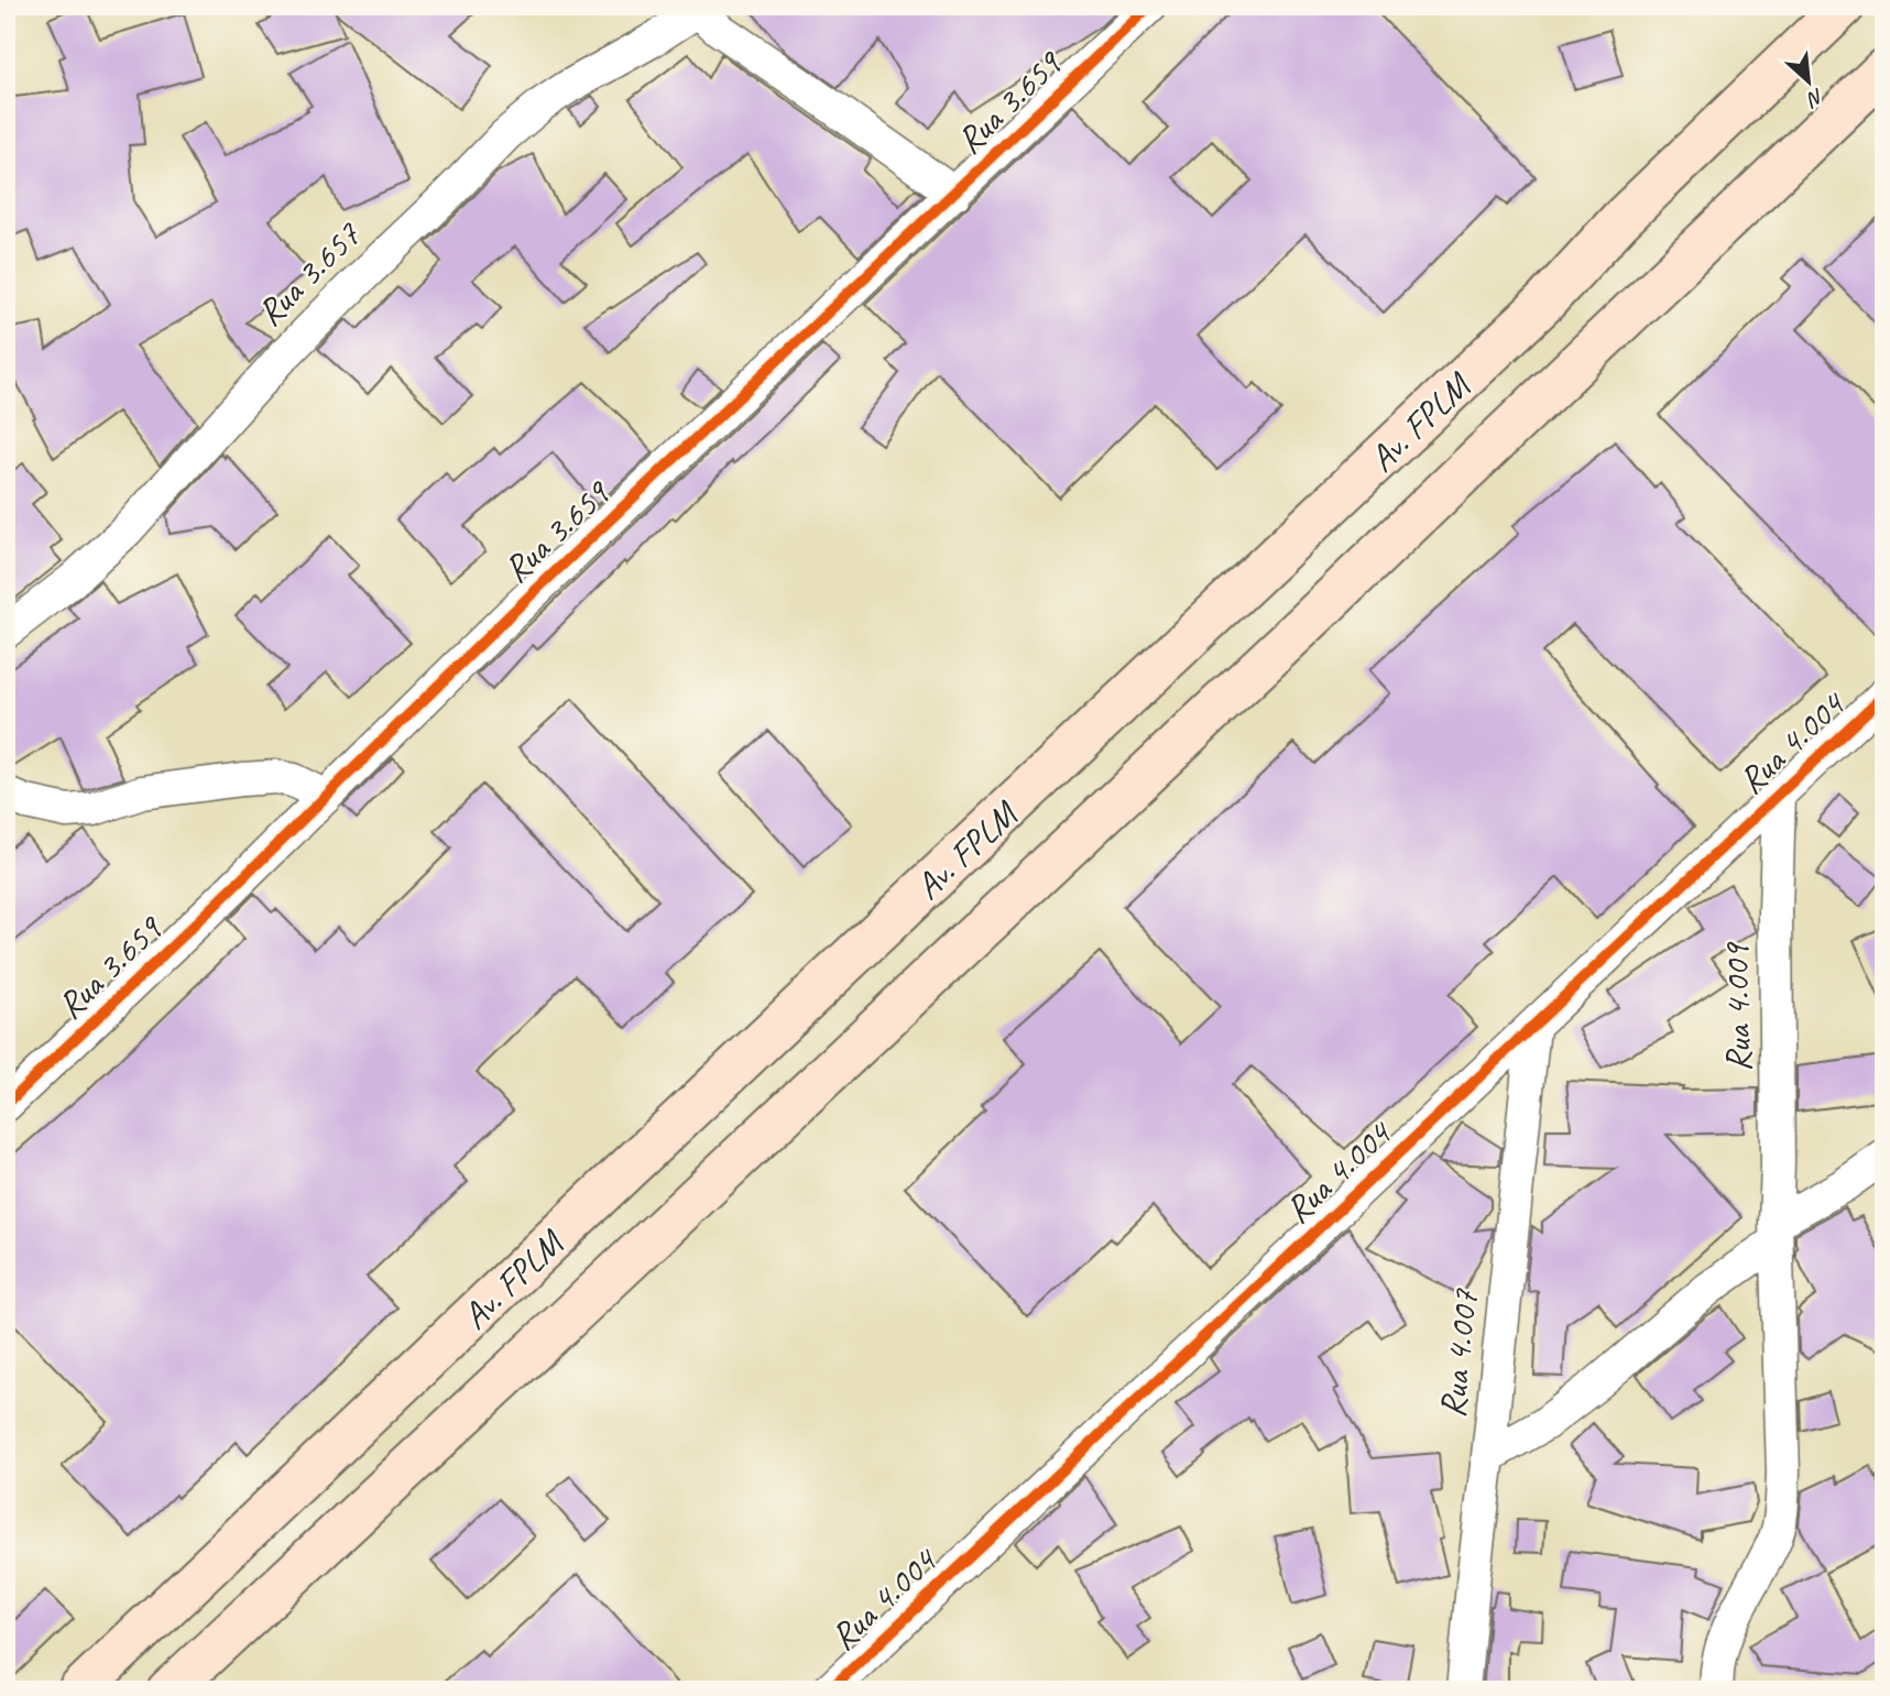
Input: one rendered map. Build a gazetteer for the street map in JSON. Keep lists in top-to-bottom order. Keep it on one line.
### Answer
{"streets":{"main road":["Av. FPLM"],"street":["Rua 3.659","Rua 3.657","Rua 4.004","Rua 4.009","Rua 4.007"]},"crossings":[["Rua 4.004","Rua 4.009"],["Rua 4.004","Rua 4.007"]],"north":"bottom right"}
